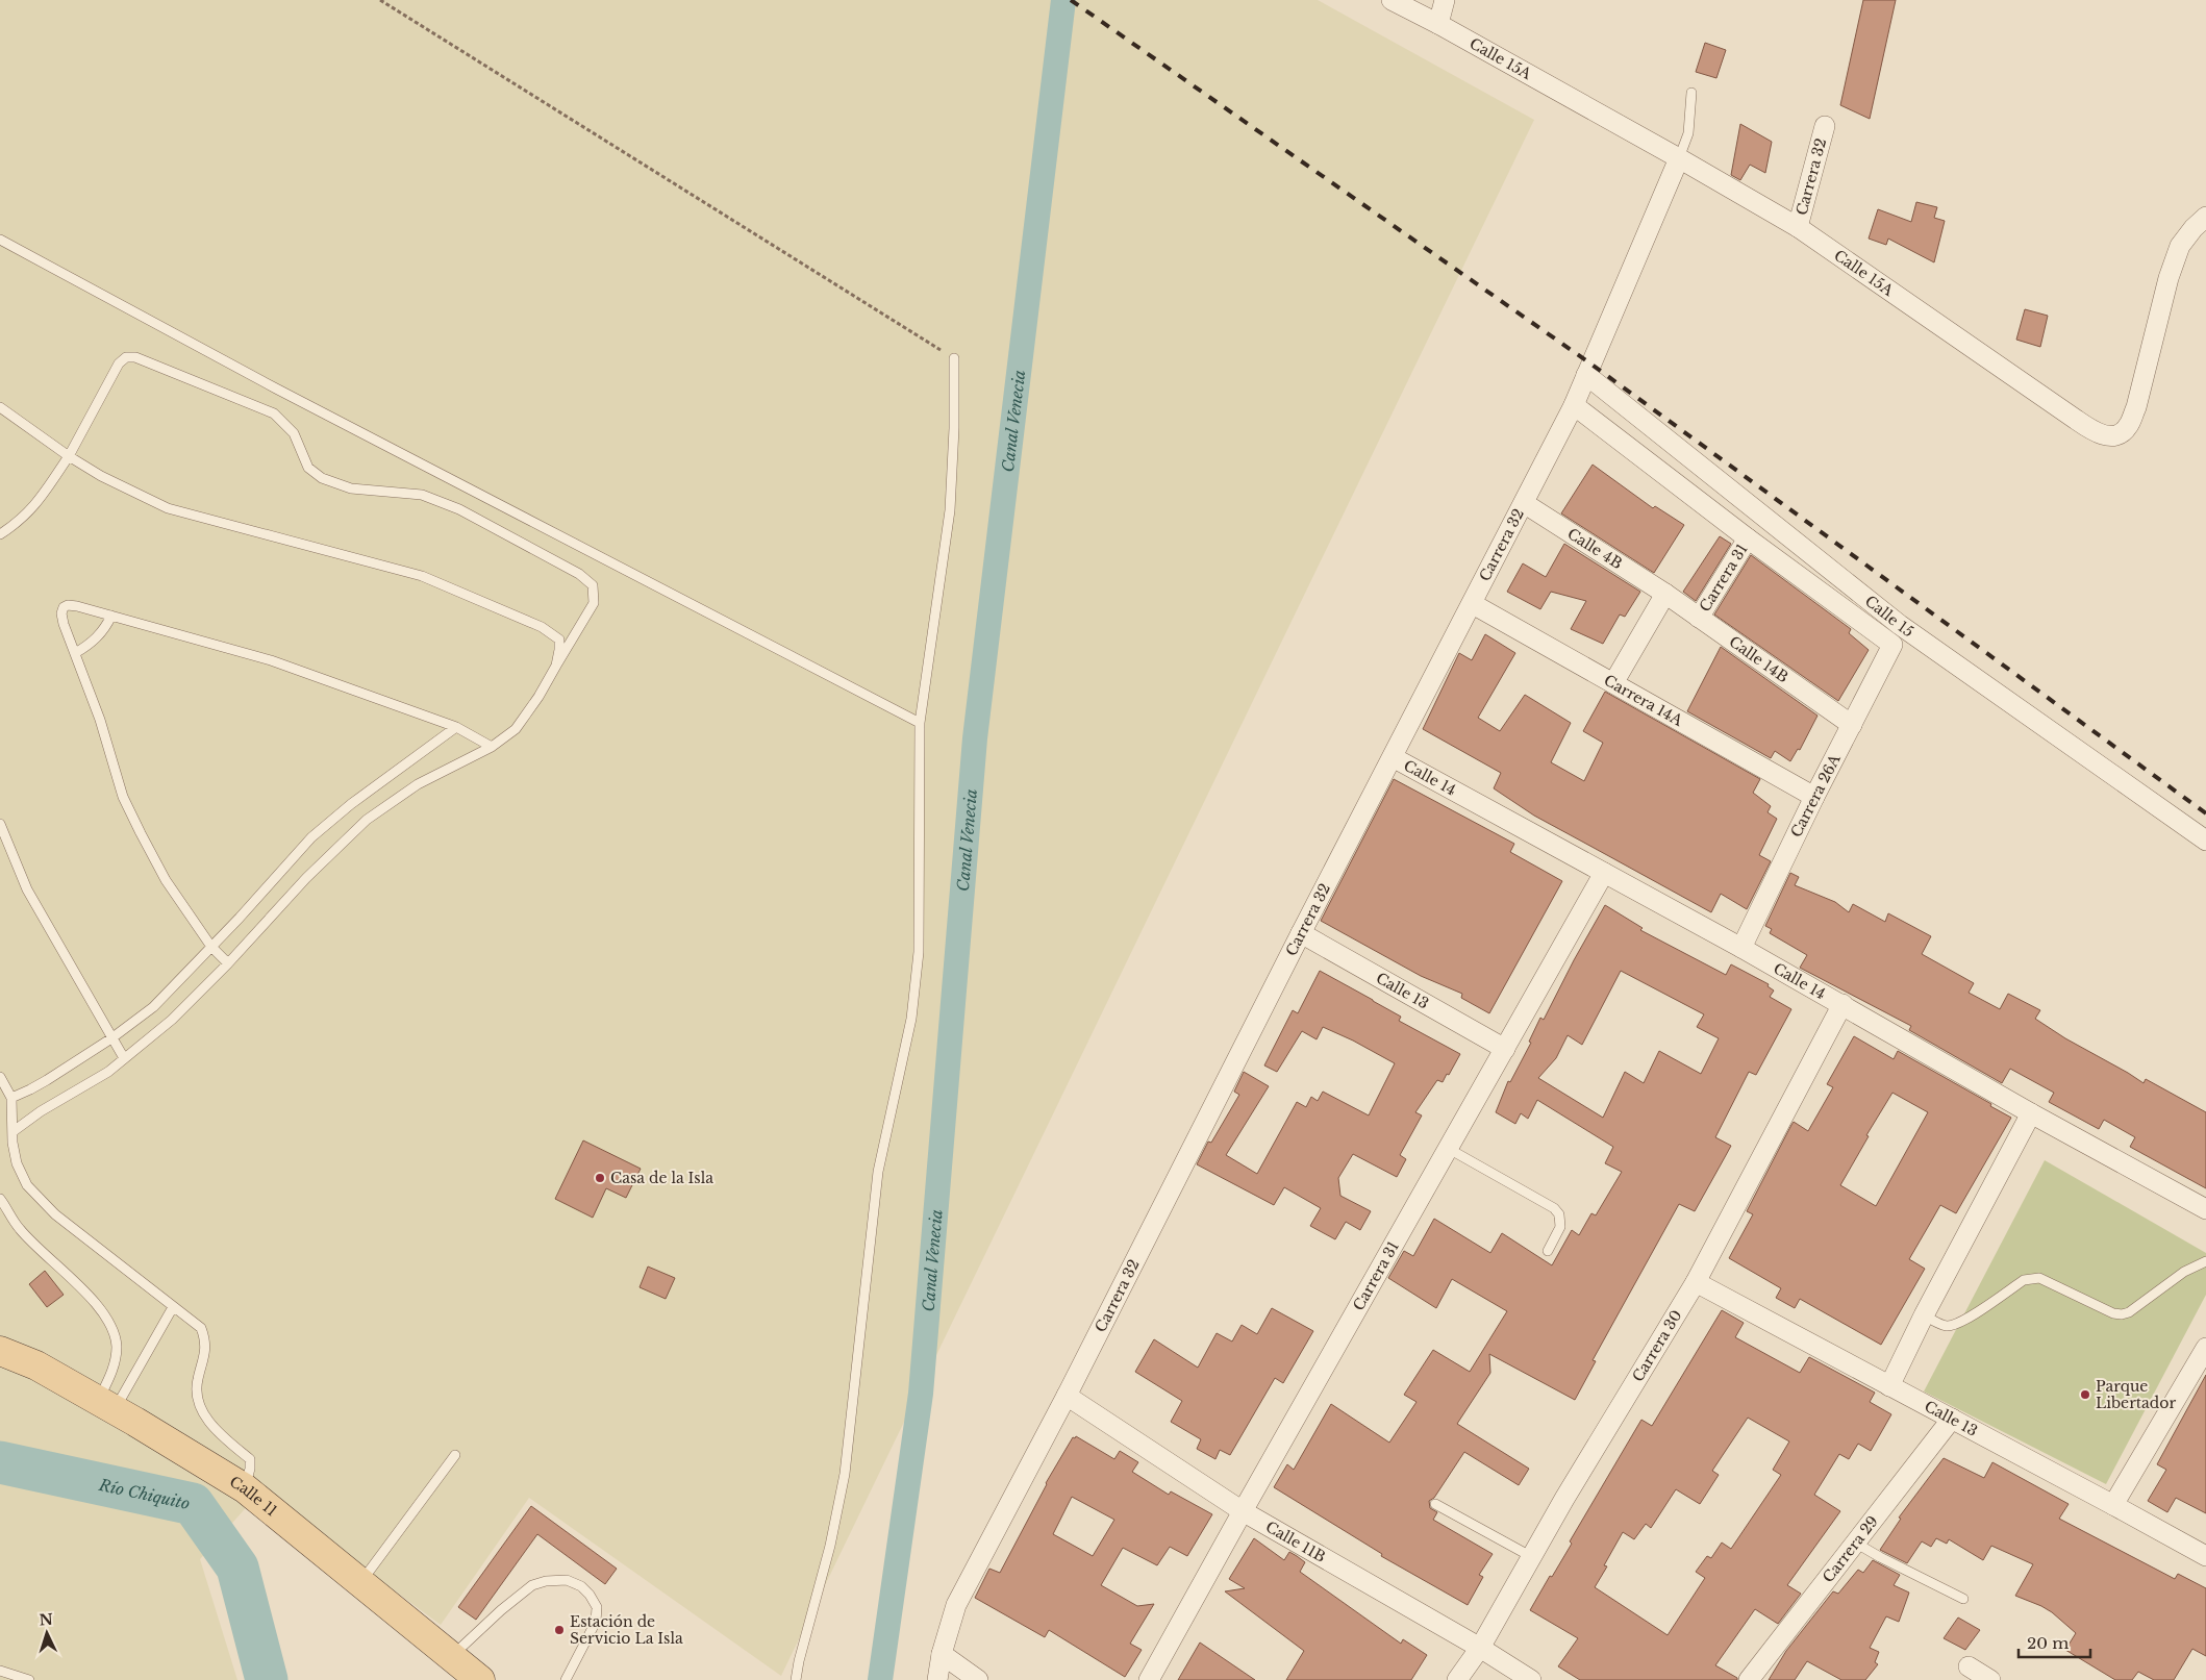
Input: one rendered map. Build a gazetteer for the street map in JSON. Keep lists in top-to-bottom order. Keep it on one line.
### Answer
{"streets":{"main road":["Calle 11"],"street":["Calle 15A","Carrera 32","Calle 4B","Carrera 31","Calle 15","Calle 14B","Carrera 14A","Calle 14","Carrera 26A","Calle 13","Carrera 30","Calle 11B","Carrera 29"]},"crossings":[["Calle 15A","Carrera 32"],["Carrera 32","Calle 4B"],["Carrera 32","Calle 15"],["Carrera 32","Carrera 14A"],["Carrera 32","Calle 14"],["Carrera 32","Calle 13"],["Carrera 32","Calle 11B"],["Calle 4B","Calle 14B"],["Carrera 31","Calle 15"],["Carrera 31","Calle 14B"],["Carrera 31","Calle 14"],["Carrera 31","Calle 13"],["Carrera 31","Calle 11B"],["Calle 15","Carrera 26A"],["Calle 14B","Carrera 26A"],["Carrera 14A","Carrera 26A"],["Calle 14","Carrera 26A"],["Calle 14","Carrera 30"],["Calle 13","Carrera 30"],["Calle 13","Carrera 29"],["Carrera 30","Calle 11B"]],"water":["Canal Venecia","Río Chiquito"],"places":["Casa de la Isla","Parque Libertador","Estación de Servicio La Isla"],"scale_bar":"20 m","north":"top"}
